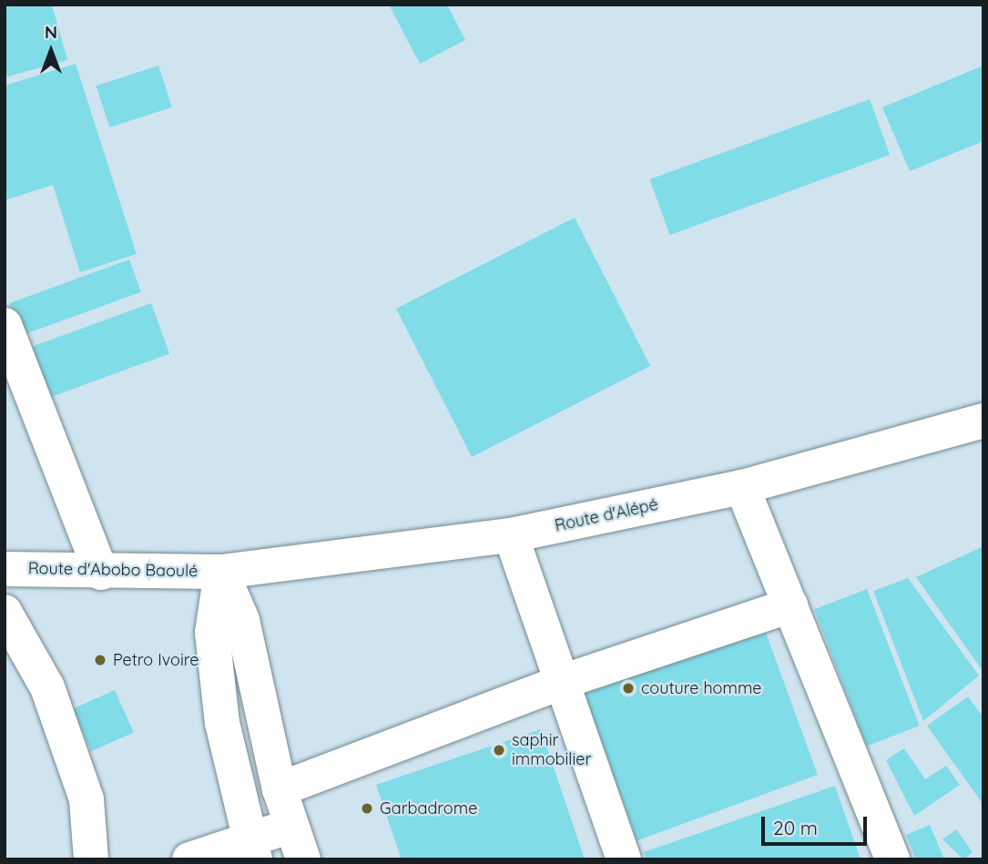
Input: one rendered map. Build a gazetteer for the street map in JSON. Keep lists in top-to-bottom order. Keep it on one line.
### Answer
{"streets":{"main road":["Route d'Alépé","Route d'Abobo Baoulé"]},"crossings":[["Route d'Alépé","Route d'Abobo Baoulé"]],"places":["Petro Ivoire","couture homme","saphir immobilier","Garbadrome"],"scale_bar":"20 m","north":"top"}
